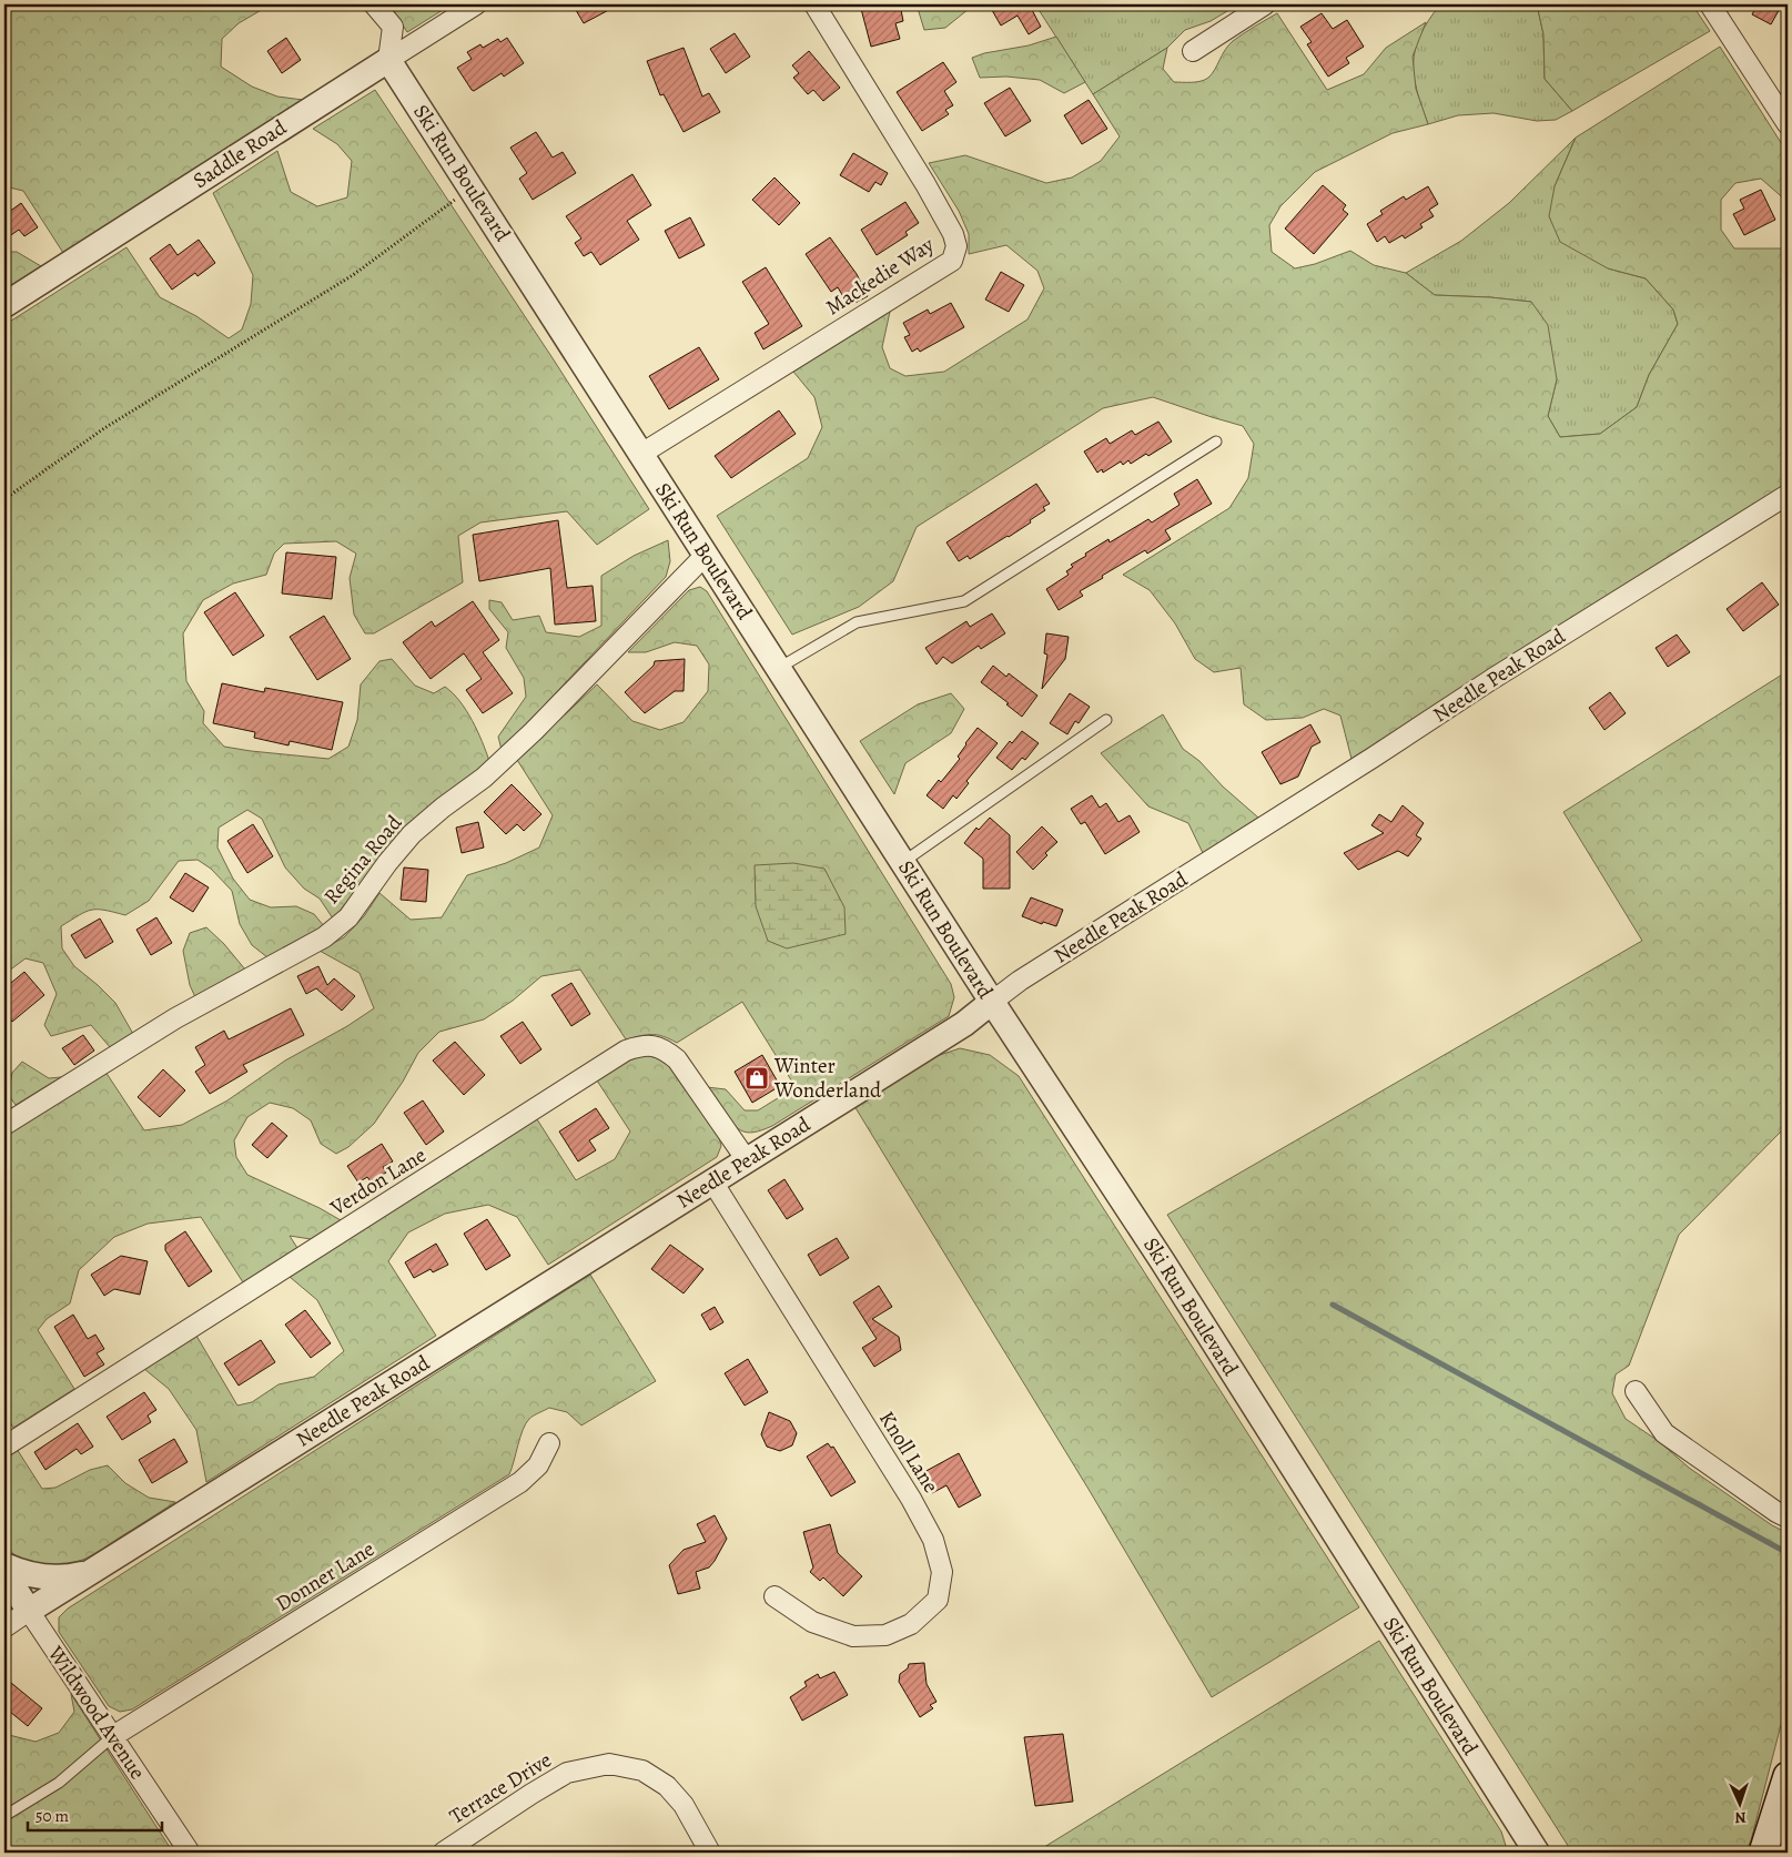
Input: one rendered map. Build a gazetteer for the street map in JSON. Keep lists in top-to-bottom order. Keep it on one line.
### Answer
{"streets":{"street":["Saddle Road","Ski Run Boulevard","Mackedie Way","Needle Peak Road","Regina Road","Verdon Lane","Knoll Lane","Donner Lane","Wildwood Avenue","Terrace Drive"]},"crossings":[["Saddle Road","Ski Run Boulevard"],["Ski Run Boulevard","Mackedie Way"],["Ski Run Boulevard","Needle Peak Road"],["Ski Run Boulevard","Regina Road"],["Needle Peak Road","Verdon Lane"],["Needle Peak Road","Knoll Lane"],["Needle Peak Road","Wildwood Avenue"],["Donner Lane","Wildwood Avenue"]],"places":{"shop":["Winter Wonderland"]},"scale_bar":"50 m","north":"bottom"}
